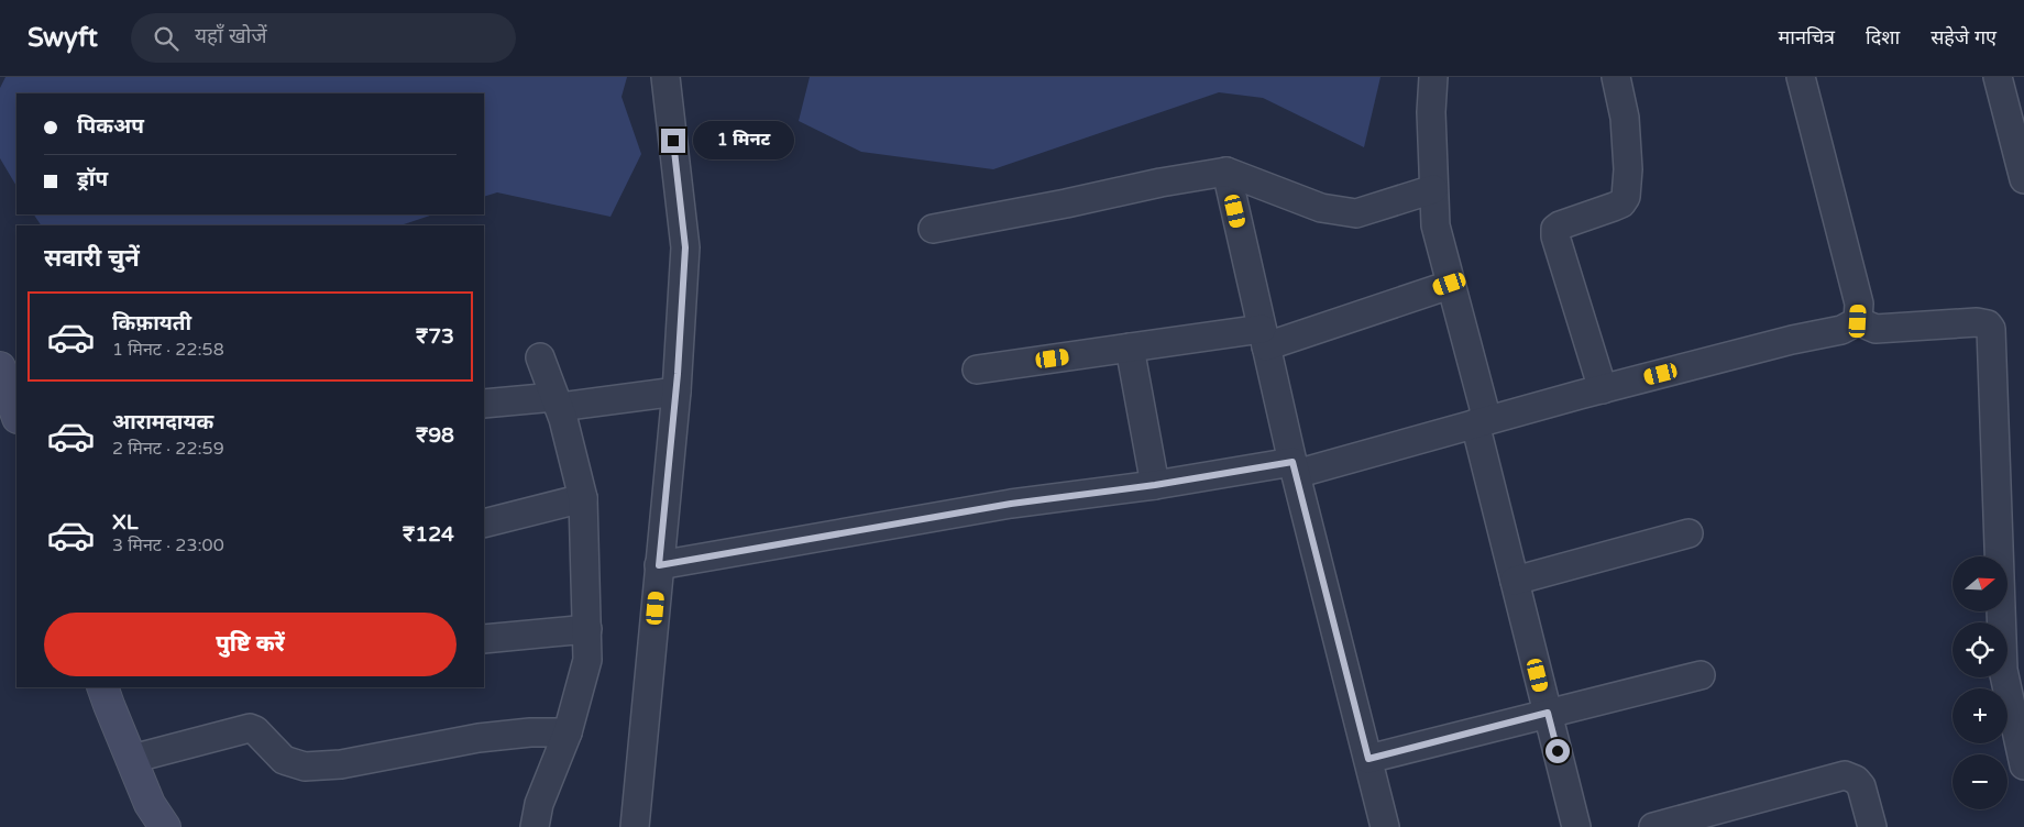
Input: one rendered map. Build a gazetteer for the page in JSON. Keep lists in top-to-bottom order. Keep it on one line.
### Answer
{"north":"right","page":{"header":"Swyft","search":"यहाँ खोजें","nav":["मानचित्र","दिशा","सहेजे गए"],"banner":["पिकअप","ड्रॉप"],"bubble":"1 मिनट","heading":"सवारी चुनें","list":[{"name":"किफ़ायती","note":"1 मिनट · 22:58","value":"₹73"},{"name":"आरामदायक","note":"2 मिनट · 22:59","value":"₹98"},{"name":"XL","note":"3 मिनट · 23:00","value":"₹124"}],"map_buttons":["+","−"],"buttons":"पुष्टि करें"}}
